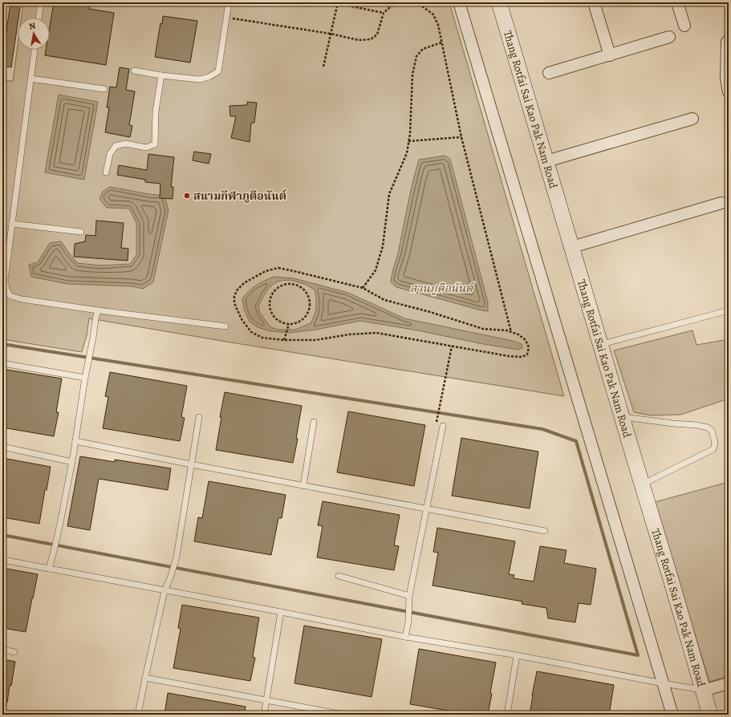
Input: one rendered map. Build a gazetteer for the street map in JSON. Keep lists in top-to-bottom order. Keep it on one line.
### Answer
{"streets":{"main road":["Thang Rotfai Sai Kao Pak Nam Road"]},"parks":["สวนภูติอนันต์"],"places":["สนามกีฬาภูติอนันต์"],"north":"top"}
